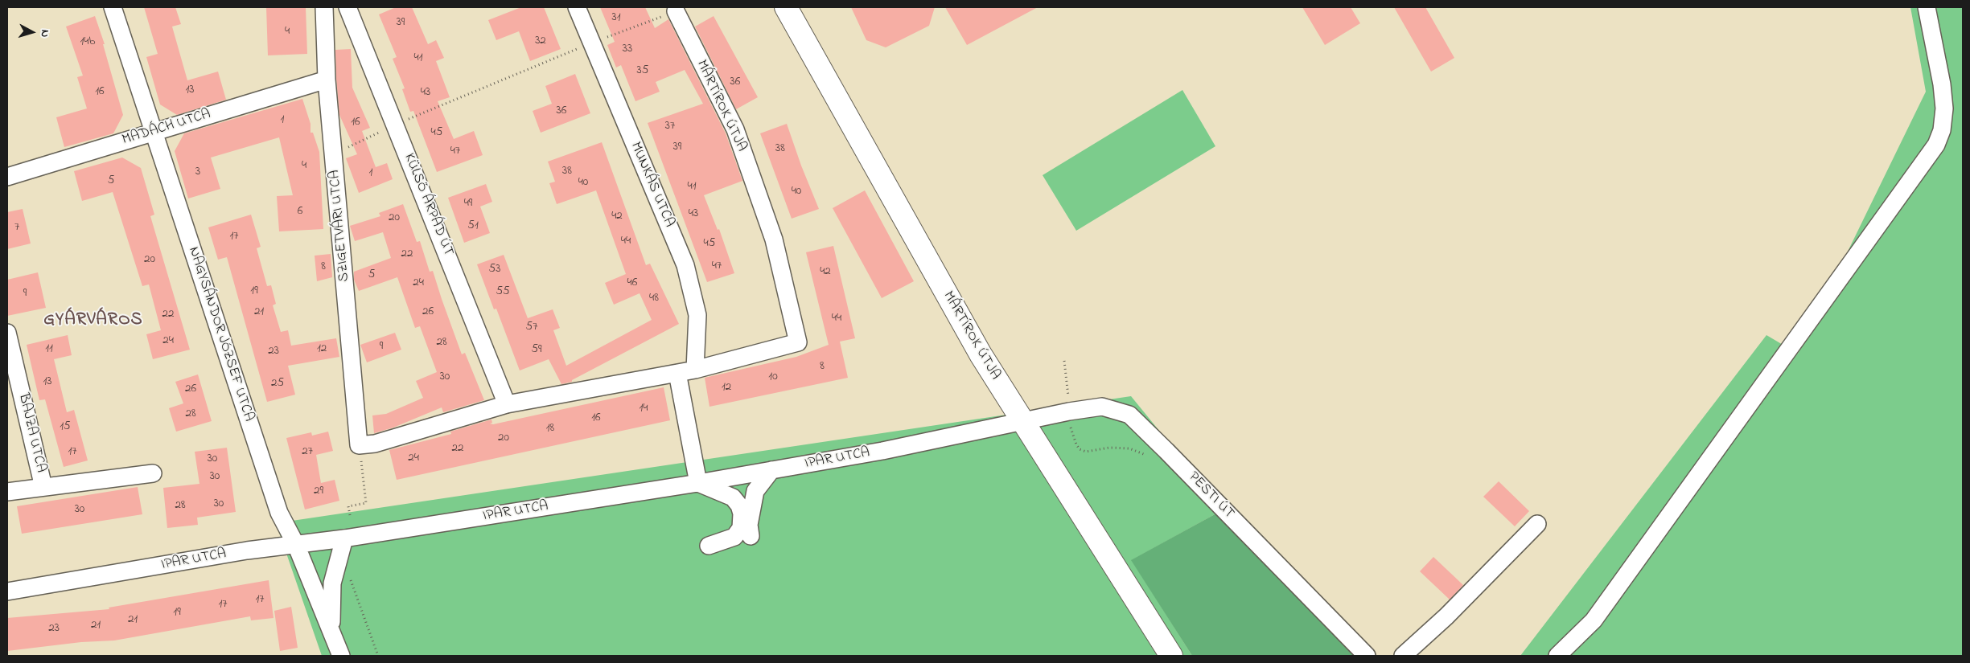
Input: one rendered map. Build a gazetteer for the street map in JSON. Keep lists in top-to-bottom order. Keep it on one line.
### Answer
{"streets":{"main road":["MÁRTÍROK ÚTJA"],"street":["MADÁCH UTCA","MUNKÁS UTCA","KÜLSŐ ÁRPÁD ÚT","SZIGETVÁRI UTCA","NAGYSÁNDOR JÓZSEF UTCA","BAJZA UTCA","IPAR UTCA","PESTI ÚT"]},"crossings":[["MÁRTÍROK ÚTJA","MUNKÁS UTCA"],["MÁRTÍROK ÚTJA","IPAR UTCA"],["MÁRTÍROK ÚTJA","PESTI ÚT"],["MADÁCH UTCA","SZIGETVÁRI UTCA"],["MADÁCH UTCA","NAGYSÁNDOR JÓZSEF UTCA"],["NAGYSÁNDOR JÓZSEF UTCA","IPAR UTCA"],["IPAR UTCA","PESTI ÚT"]],"districts":["GYÁRVÁROS"],"house_numbers":["31","39","4","32","14b","33","41","35","36","13","16","43","36","1","16","37","45","39","38","47","4","38","3","1","5","40","41","40","49","6","43","42","20","51","7","17","44","45","22","20","47","8","53","42","5","24","46","19","55","9","48","21","26","22","44","57","24","28","9","11","12","59","23","8","30","10","13","25","12","26","14","28","16","15","18","20","22","17","27","24","30","30","29","30","28","30","17","17","19","21","21","23"],"north":"right"}
